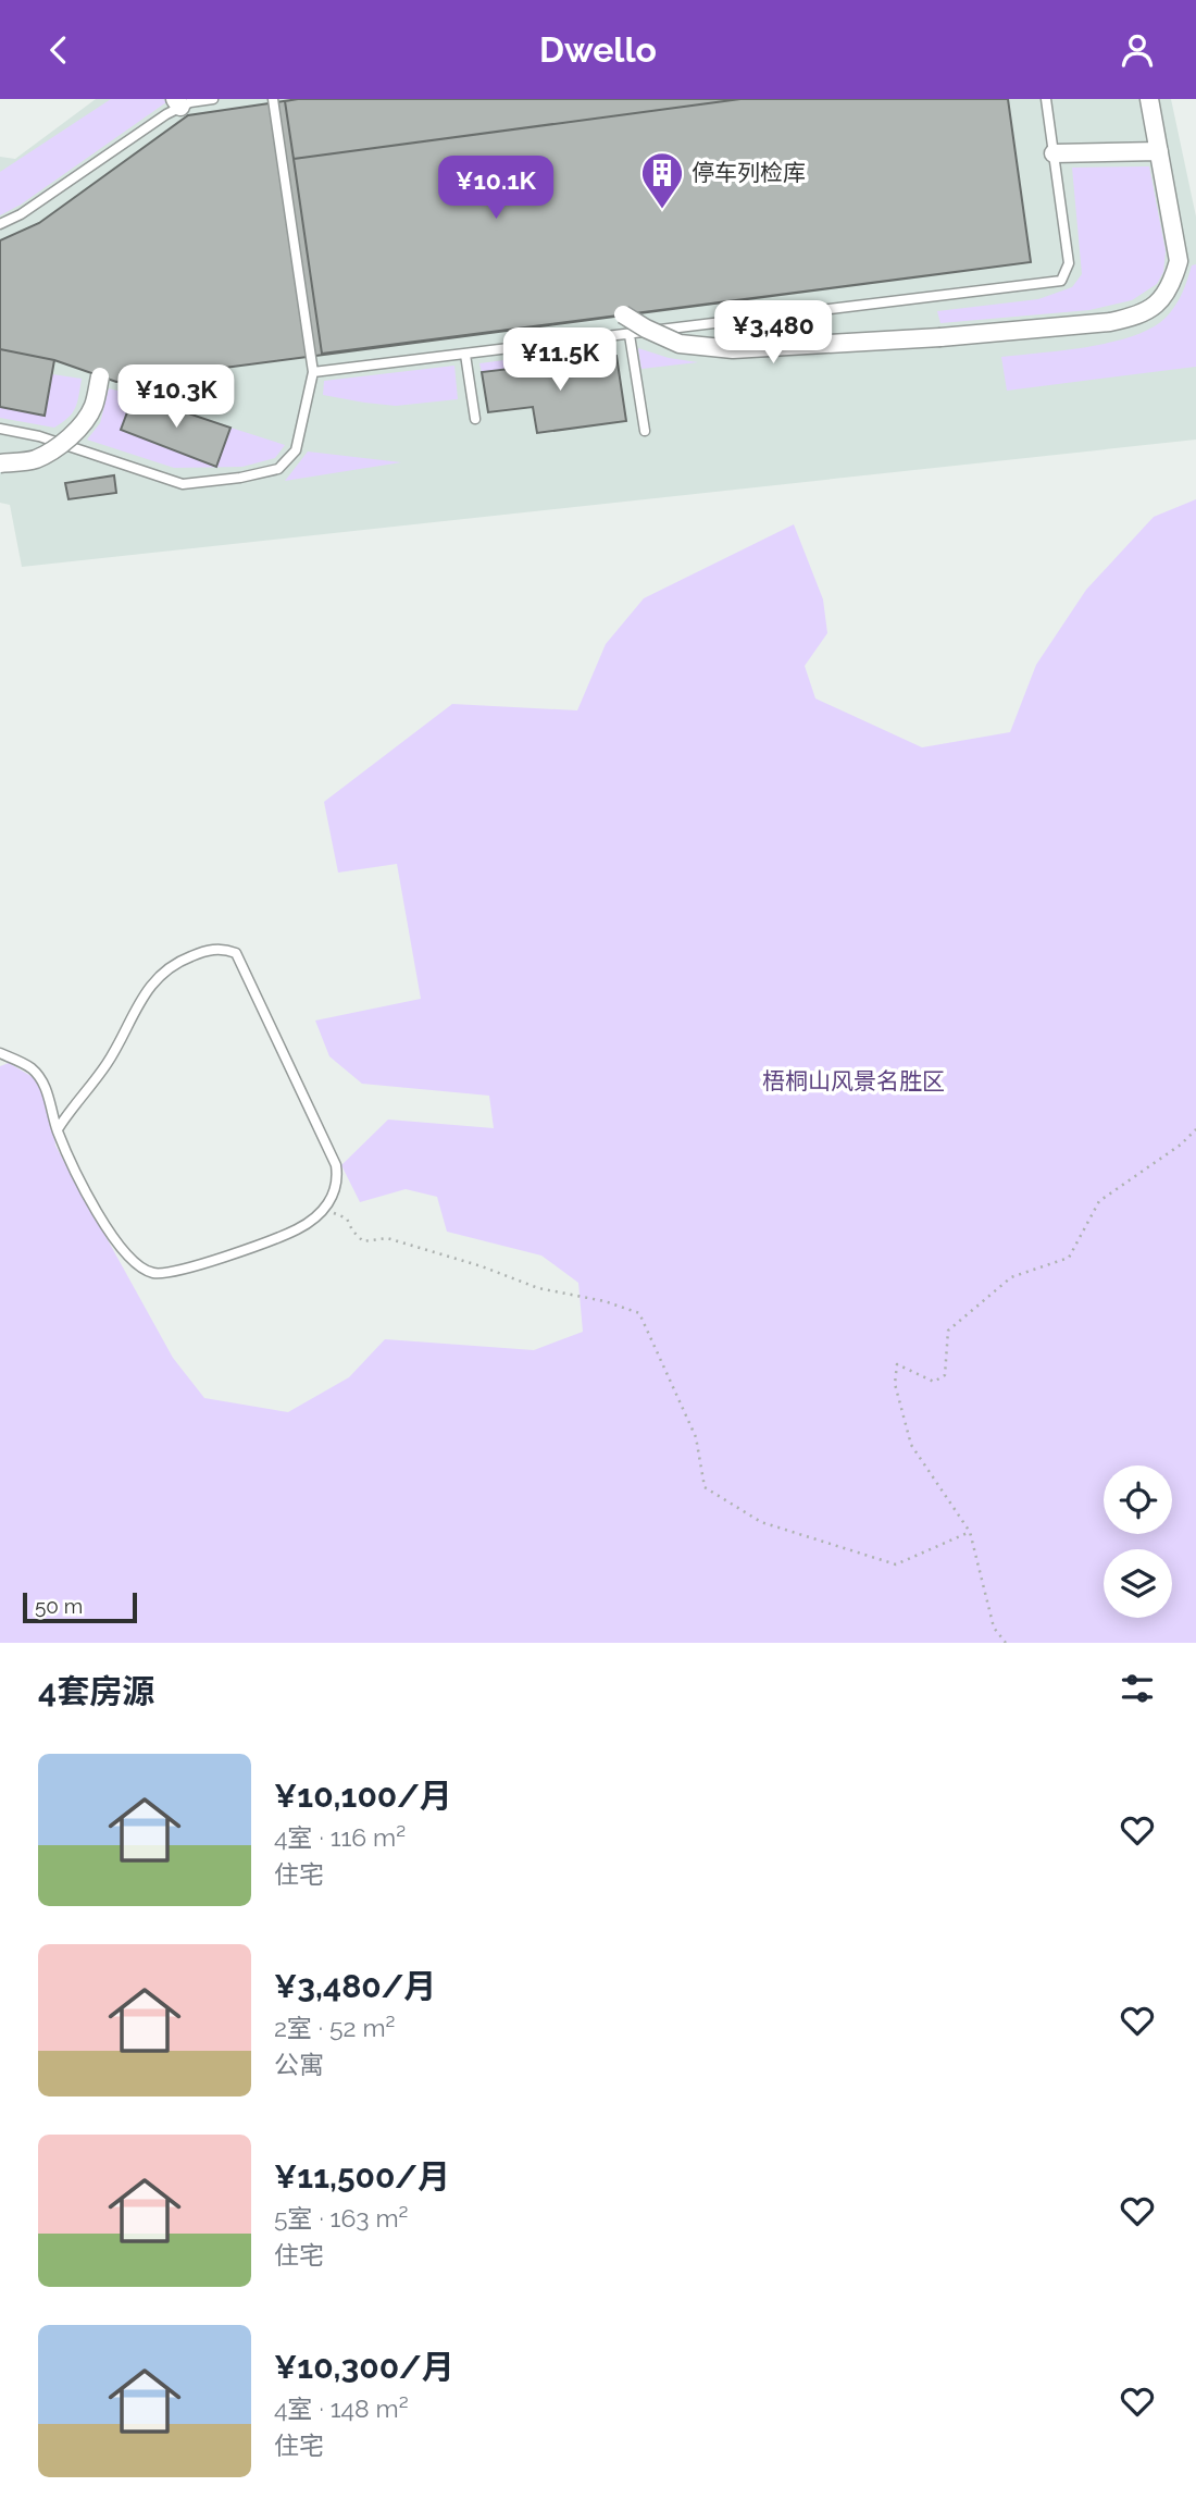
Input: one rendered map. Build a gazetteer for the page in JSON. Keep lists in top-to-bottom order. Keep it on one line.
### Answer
{"parks":["梧桐山风景名胜区"],"places":{"building":["停车列检库"]},"scale_bar":"50 m","page":{"header":"Dwello","price":["¥10.1K","¥3,480","¥11.5K","¥10.3K"],"scale":"50 m","heading":"4套房源","list":[{"name":"¥10,100/月","note":"4室 · 116 m² · 住宅"},{"name":"¥3,480/月","note":"2室 · 52 m² · 公寓"},{"name":"¥11,500/月","note":"5室 · 163 m² · 住宅"},{"name":"¥10,300/月","note":"4室 · 148 m² · 住宅"}]}}
